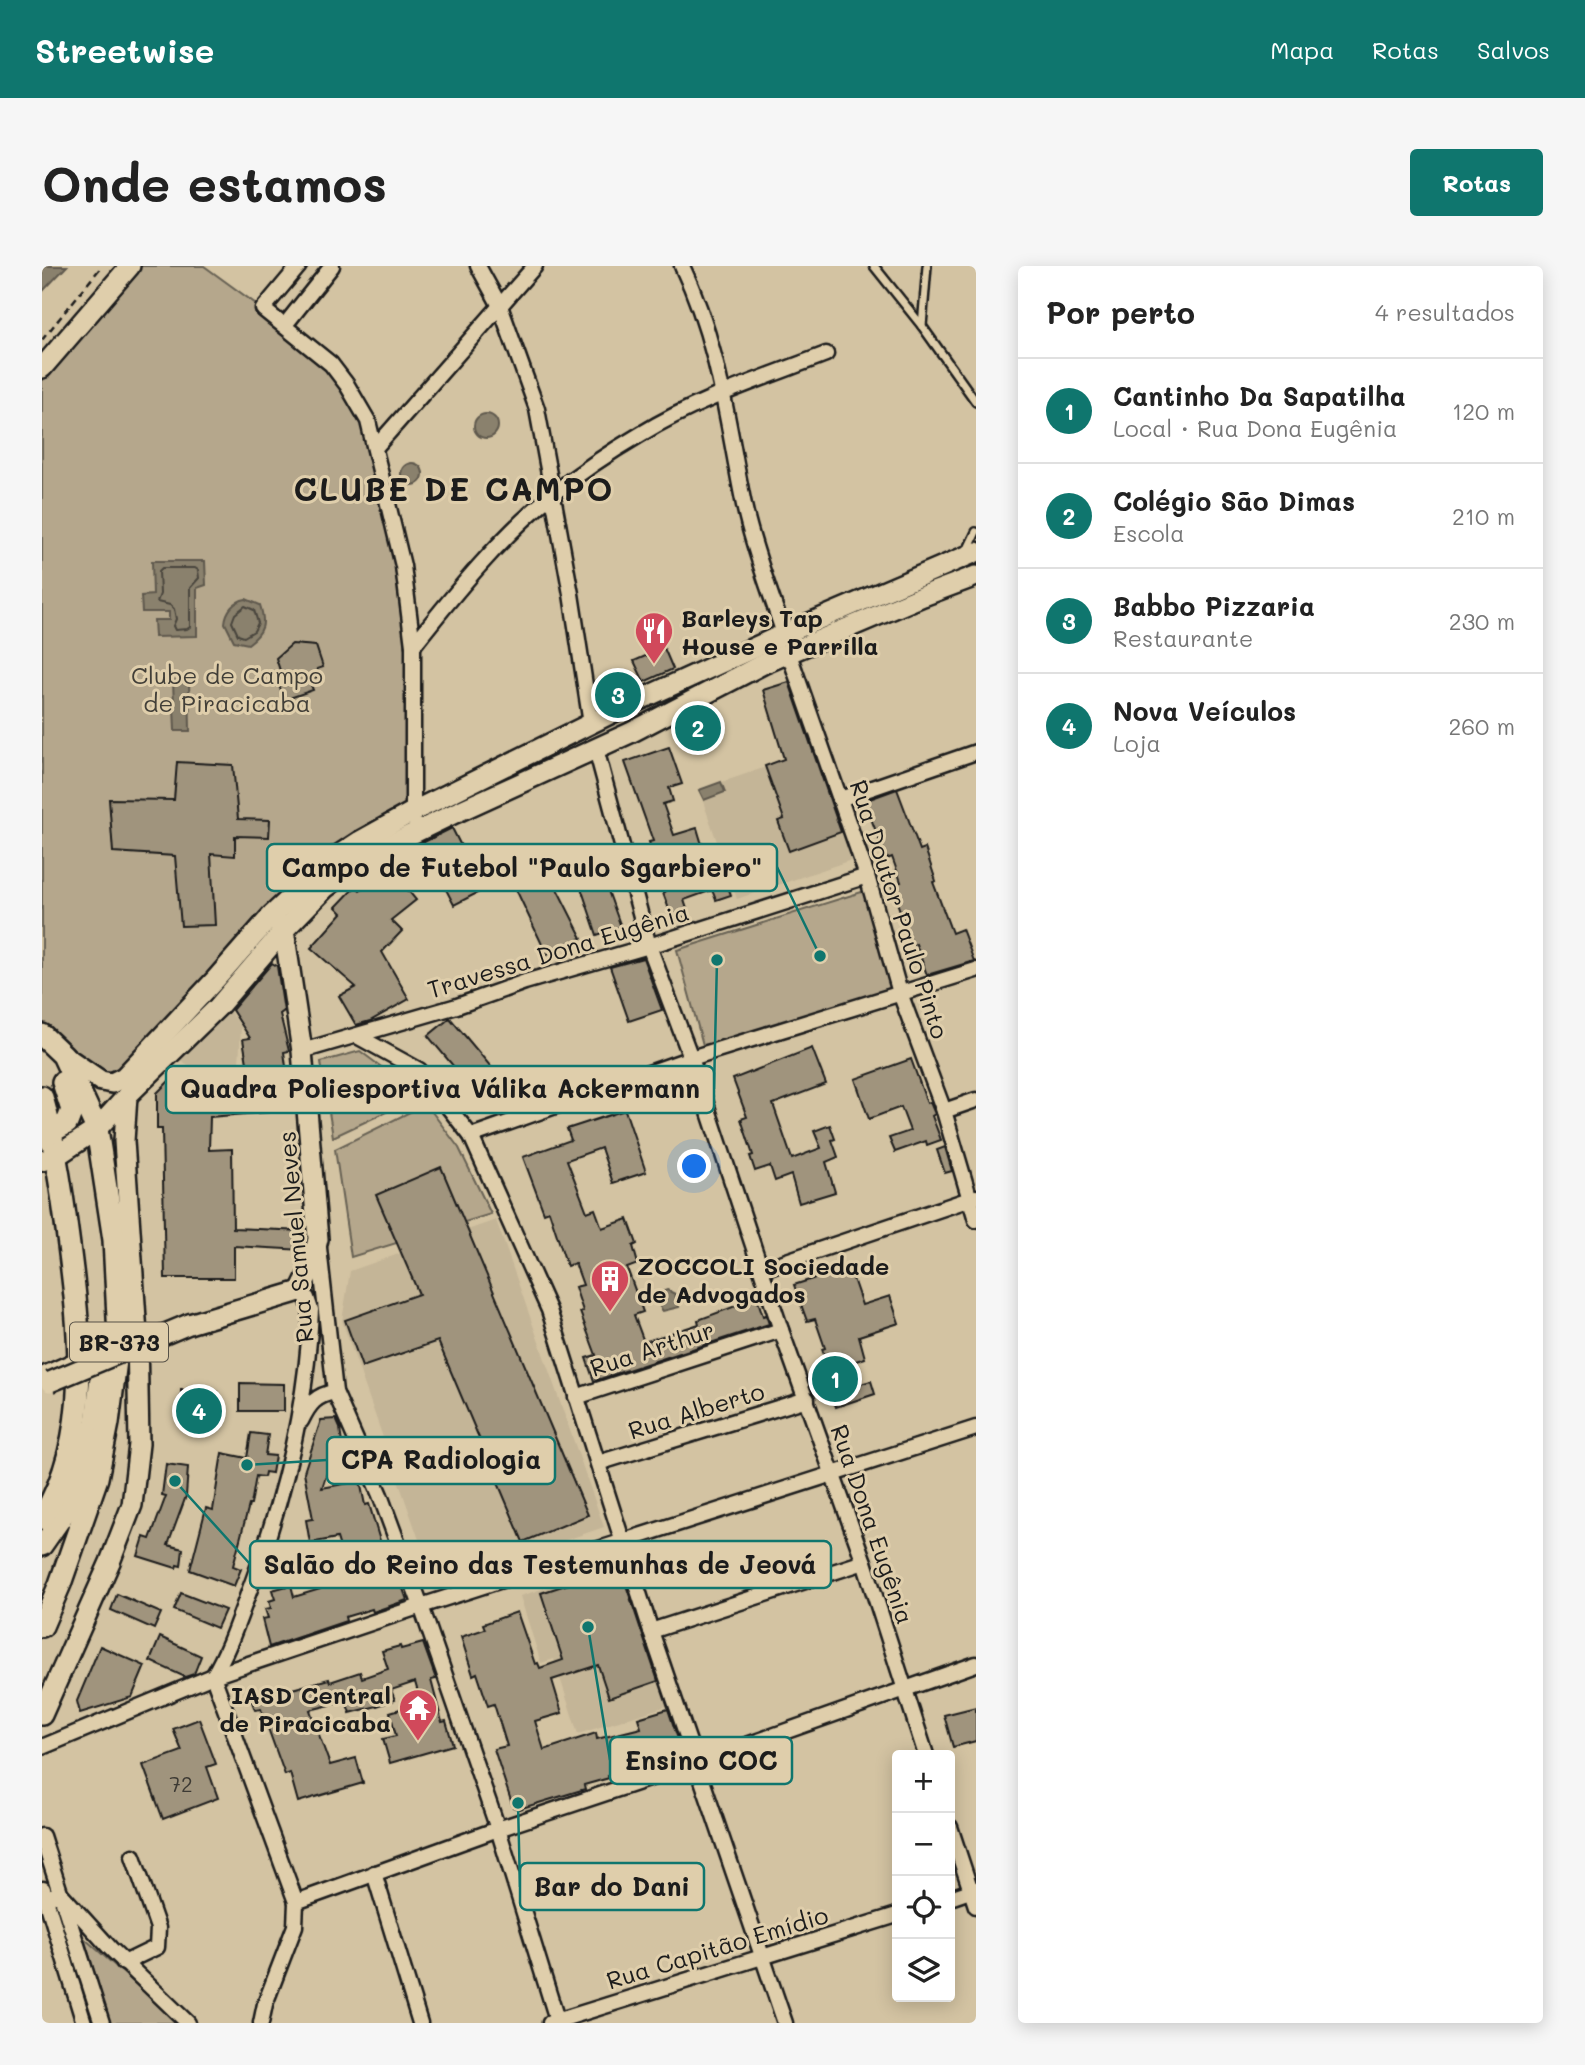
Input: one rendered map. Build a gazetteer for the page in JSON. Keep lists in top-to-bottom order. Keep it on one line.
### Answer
{"streets":{"main road":["Rua Samuel Neves","BR-373"],"street":["Rua Doutor Paulo Pinto","Travessa Dona Eugênia","Rua Arthur","Rua Alberto","Rua Dona Eugênia","Rua Capitão Emídio"]},"crossings":[["Rua Doutor Paulo Pinto","Travessa Dona Eugênia"],["Travessa Dona Eugênia","Rua Samuel Neves"],["Travessa Dona Eugênia","Rua Dona Eugênia"],["Rua Samuel Neves","Rua Capitão Emídio"],["Rua Arthur","Rua Dona Eugênia"],["Rua Alberto","Rua Dona Eugênia"]],"districts":["CLUBE DE CAMPO"],"parks":["Clube de Campo de Piracicaba"],"places":{"restaurant":["Barleys Tap House e Parrilla"],"other":["Campo de Futebol \"Paulo Sgarbiero\"","Quadra Poliesportiva Válika Ackermann","CPA Radiologia","Salão do Reino das Testemunhas de Jeová","Ensino COC","Bar do Dani"],"building":["ZOCCOLI Sociedade de Advogados"],"temple":["IASD Central de Piracicaba"]},"house_numbers":["72"],"page":{"header":"Streetwise","nav":["Mapa","Rotas","Salvos"],"buttons":"Rotas","title":"Onde estamos","heading":["Por perto","4 resultados"],"list":[{"mark":"1","name":"Cantinho Da Sapatilha","note":"Local · Rua Dona Eugênia","value":"120 m"},{"mark":"2","name":"Colégio São Dimas","note":"Escola","value":"210 m"},{"mark":"3","name":"Babbo Pizzaria","note":"Restaurante","value":"230 m"},{"mark":"4","name":"Nova Veículos","note":"Loja","value":"260 m"}],"pins":["3","2","1","4"],"map_buttons":["+","−"]}}
